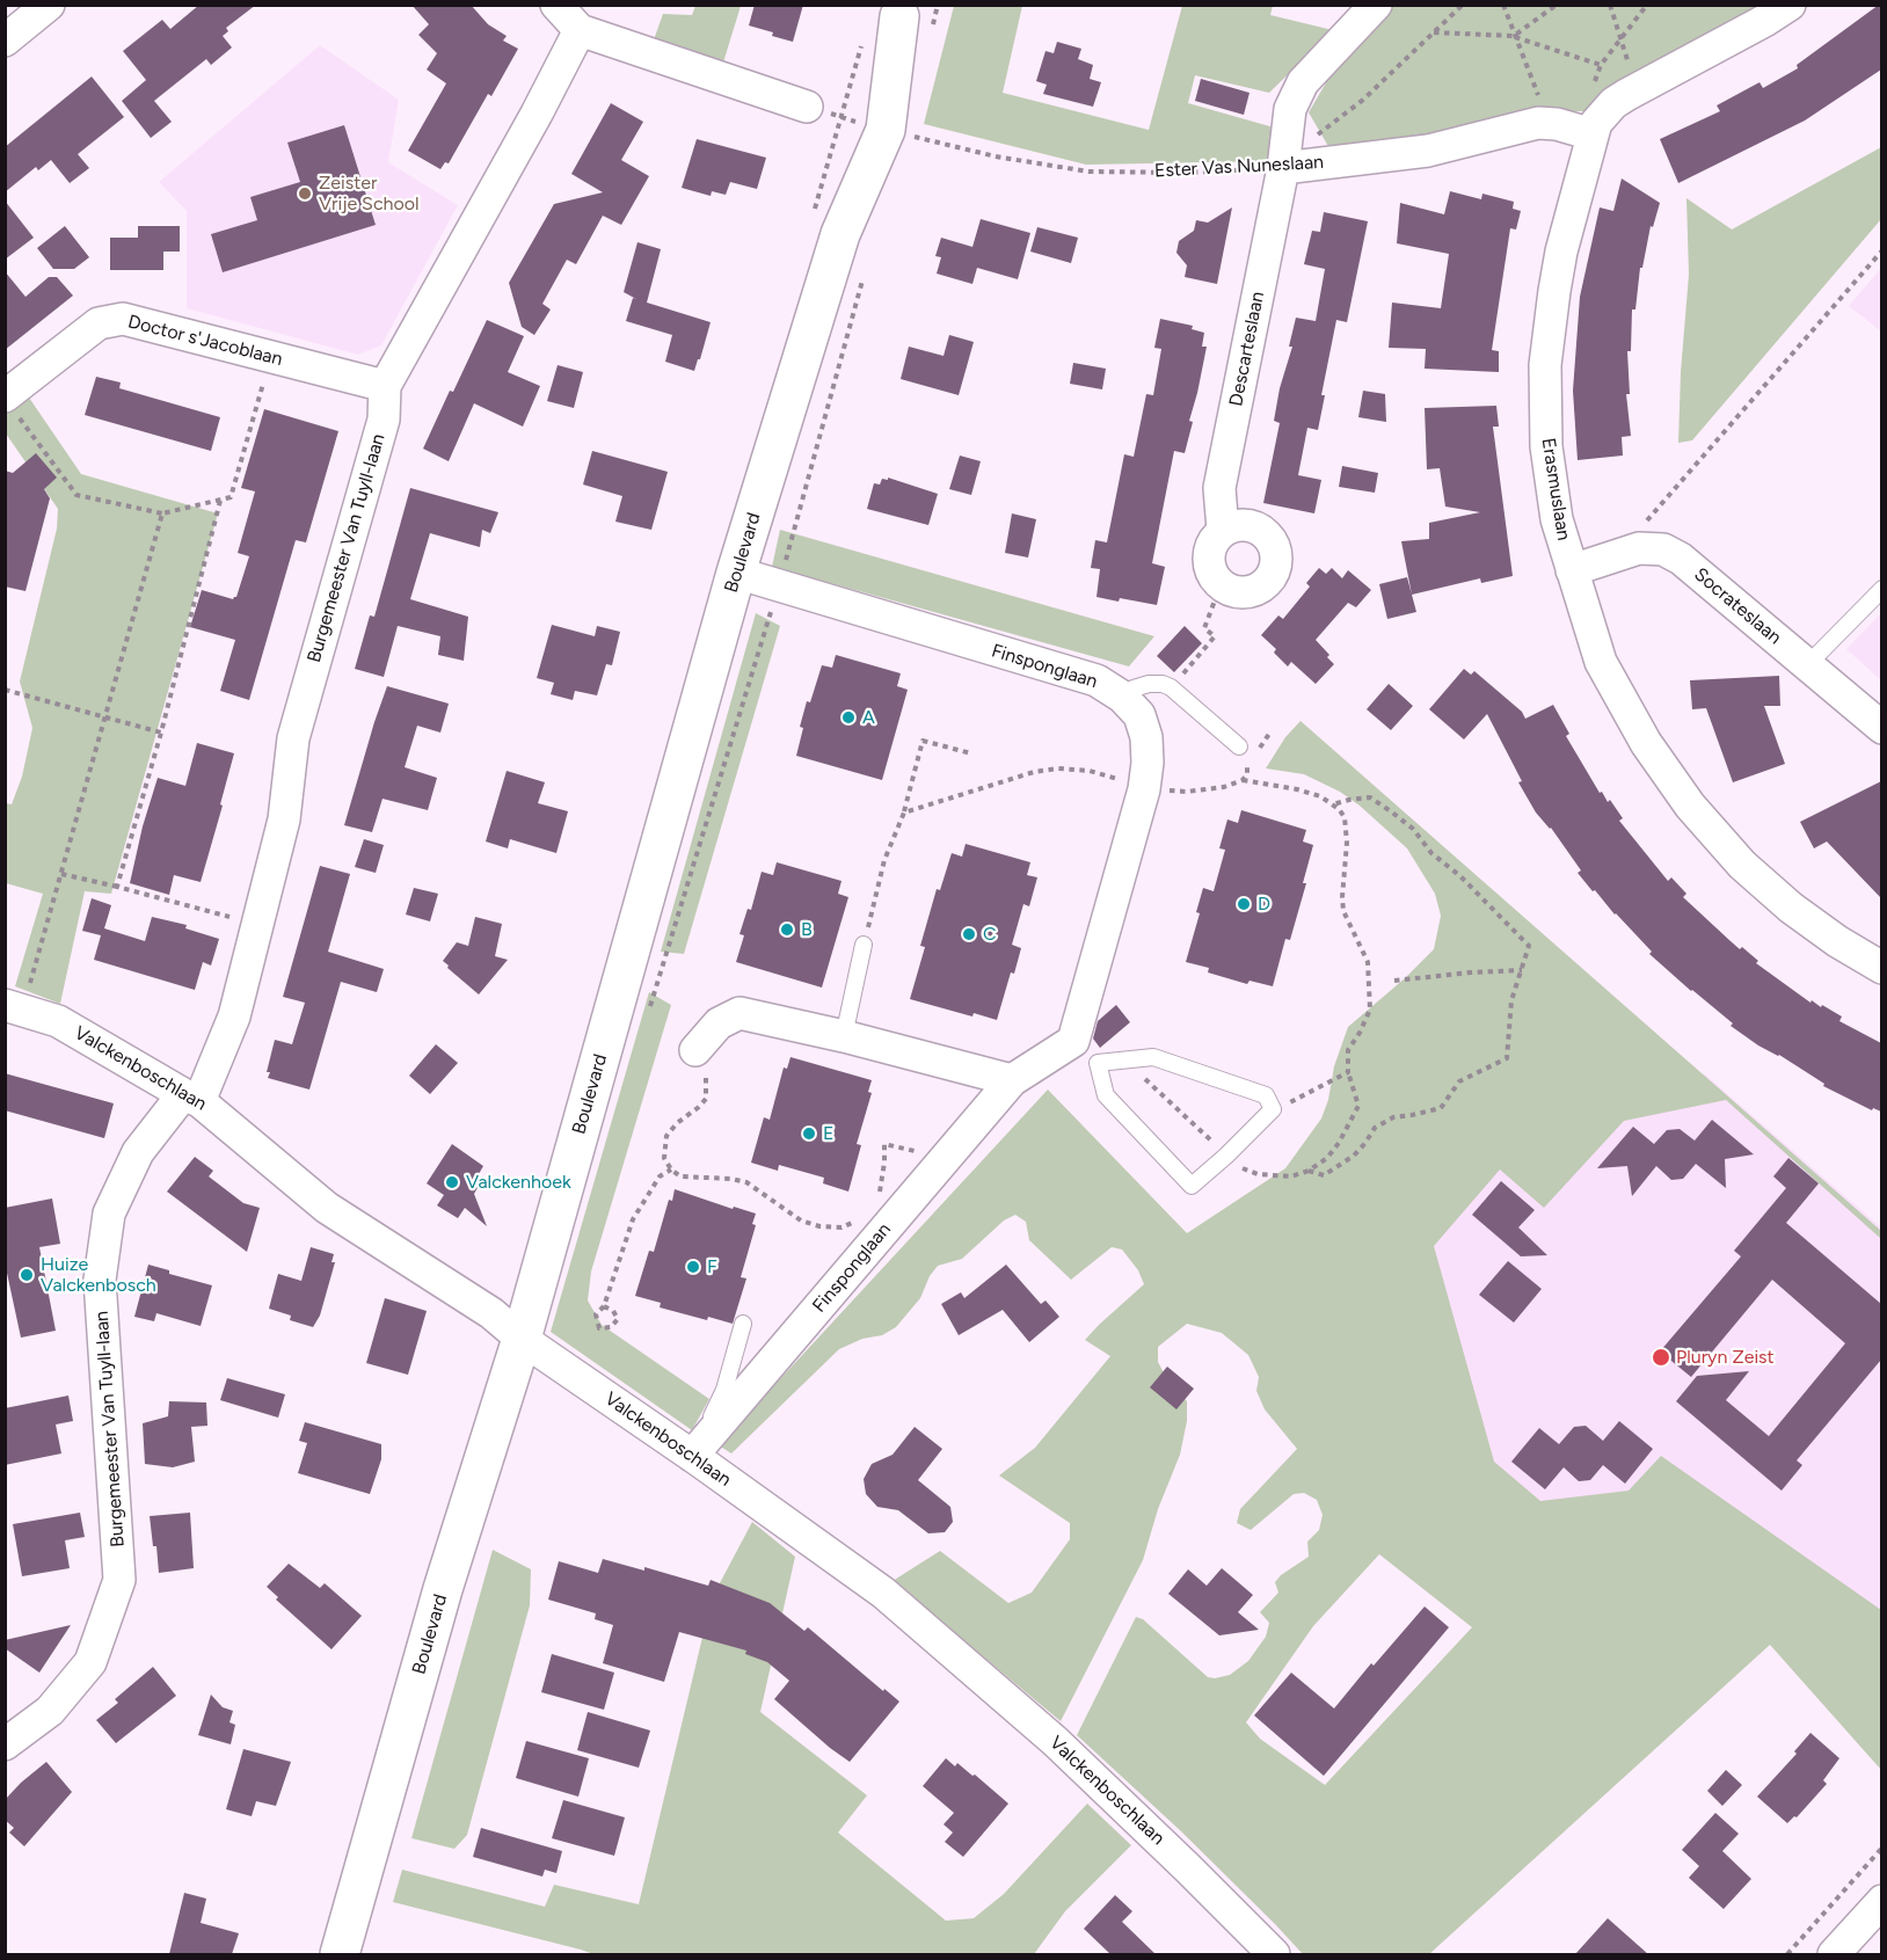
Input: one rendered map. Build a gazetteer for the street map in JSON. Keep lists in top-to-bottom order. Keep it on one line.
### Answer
{"streets":{"street":["Ester Vas Nuneslaan","Doctor s'Jacoblaan","Descarteslaan","Erasmuslaan","Burgemeester Van Tuyll-laan","Boulevard","Socrateslaan","Finsponglaan","Valckenboschlaan"]},"crossings":[["Ester Vas Nuneslaan","Descarteslaan"],["Ester Vas Nuneslaan","Erasmuslaan"],["Ester Vas Nuneslaan","Boulevard"],["Doctor s'Jacoblaan","Burgemeester Van Tuyll-laan"],["Erasmuslaan","Socrateslaan"],["Burgemeester Van Tuyll-laan","Valckenboschlaan"],["Boulevard","Finsponglaan"],["Boulevard","Valckenboschlaan"],["Finsponglaan","Valckenboschlaan"]],"places":["Zeister Vrije School","A","D","B","C","E","Valckenhoek","F","Huize Valckenbosch","Pluryn Zeist"]}
